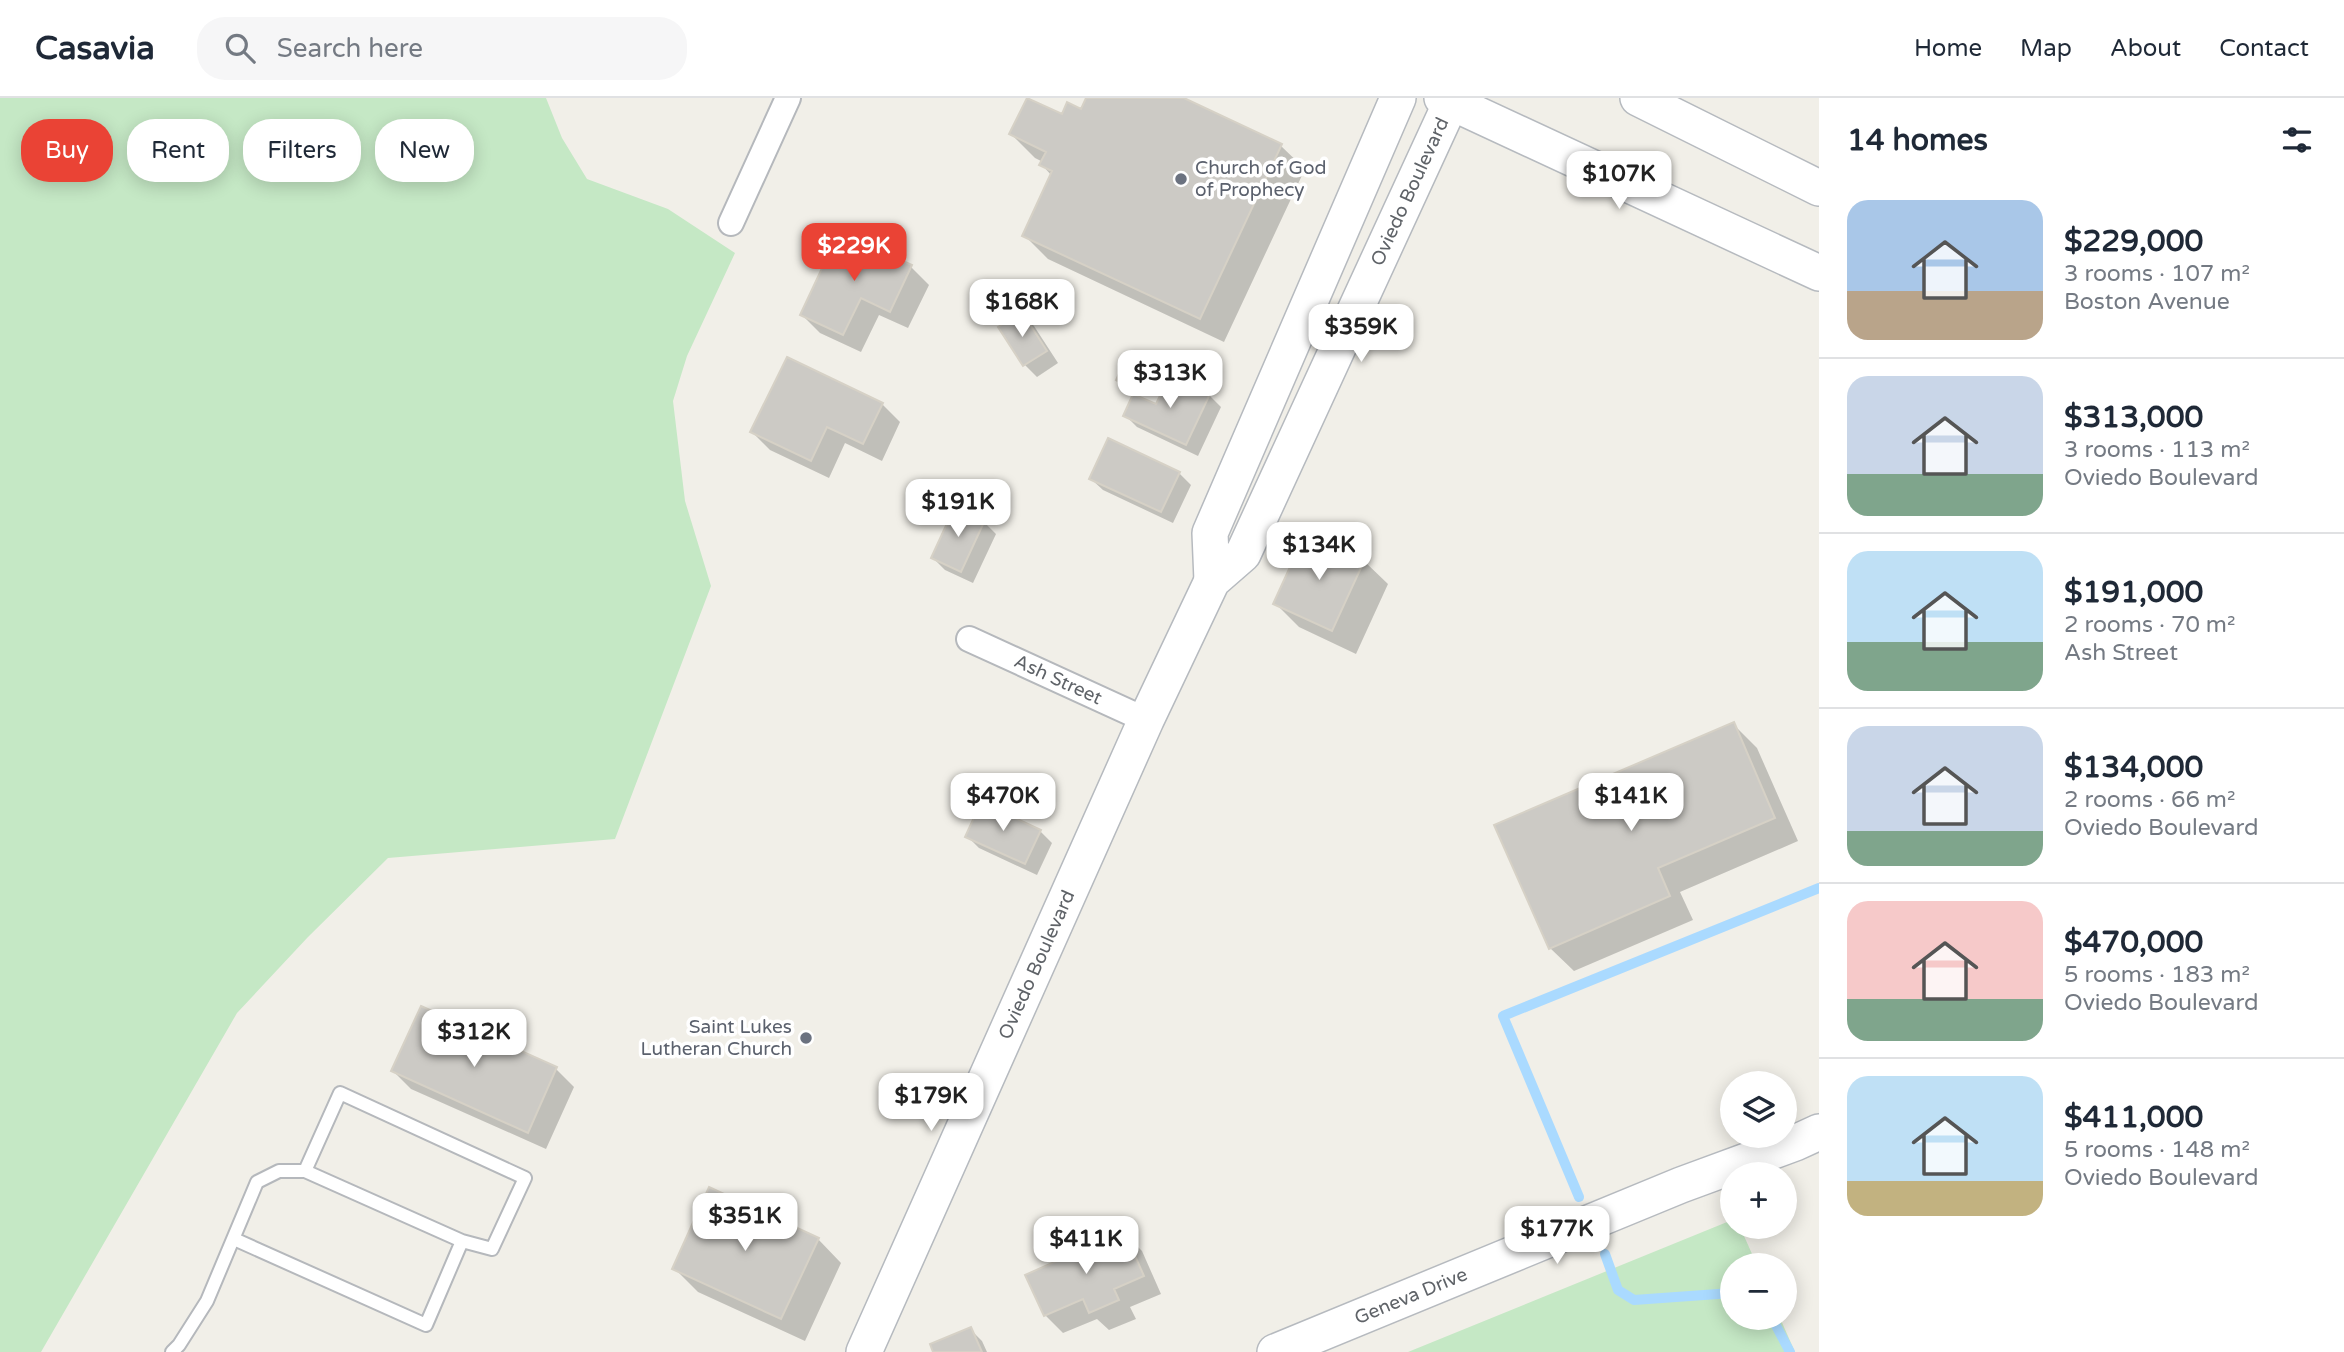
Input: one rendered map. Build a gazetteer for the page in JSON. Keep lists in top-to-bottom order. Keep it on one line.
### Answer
{"streets":{"main road":["Oviedo Boulevard","Geneva Drive"],"street":["Ash Street"]},"crossings":[["Oviedo Boulevard","Ash Street"]],"places":["Church of God of Prophecy","Saint Lukes Lutheran Church"],"page":{"header":"Casavia","search":"Search here","nav":["Home","Map","About","Contact"],"heading":"14 homes","chip":["Buy","Rent","Filters","New"],"price":["$107K","$229K","$168K","$359K","$313K","$191K","$134K","$470K","$141K","$312K","$179K","$351K","$177K","$411K"],"list":[{"name":"$229,000","note":"3 rooms · 107 m² · Boston Avenue"},{"name":"$313,000","note":"3 rooms · 113 m² · Oviedo Boulevard"},{"name":"$191,000","note":"2 rooms · 70 m² · Ash Street"},{"name":"$134,000","note":"2 rooms · 66 m² · Oviedo Boulevard"},{"name":"$470,000","note":"5 rooms · 183 m² · Oviedo Boulevard"},{"name":"$411,000","note":"5 rooms · 148 m² · Oviedo Boulevard"}],"map_buttons":["+","−"]}}
